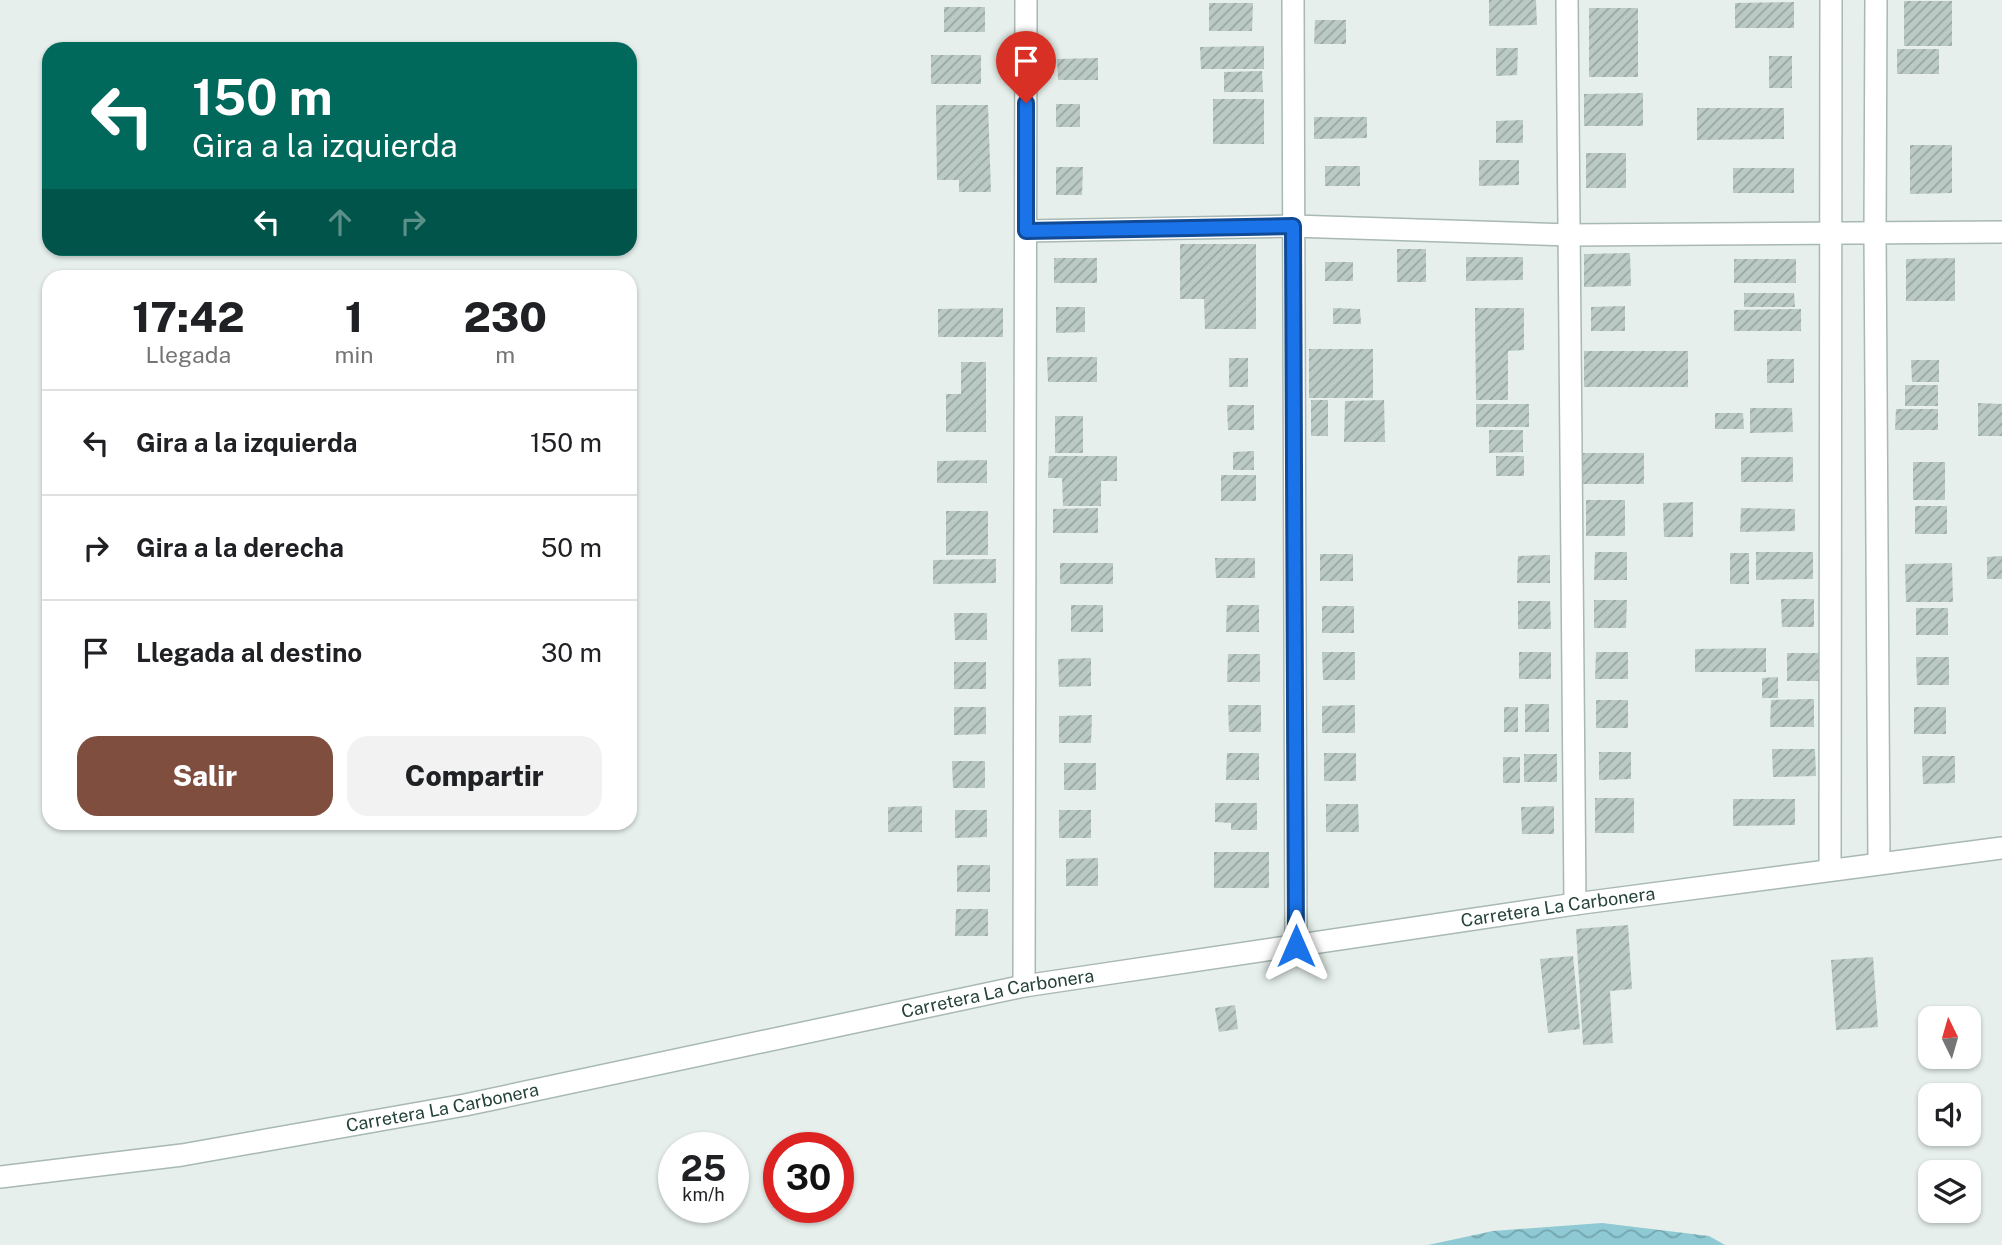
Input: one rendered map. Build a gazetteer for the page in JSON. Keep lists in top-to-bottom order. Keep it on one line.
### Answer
{"streets":{"street":["Carretera La Carbonera"]},"north":"top","page":{"turn":["150 m","Gira a la izquierda"],"eta":["17:42","Llegada","1","min","230","m"],"list":[{"name":"Gira a la izquierda","value":"150 m"},{"name":"Gira a la derecha","value":"50 m"},{"name":"Llegada al destino","value":"30 m"}],"buttons":["Salir","Compartir"],"speed":"25 km/h","limit":"30"}}
